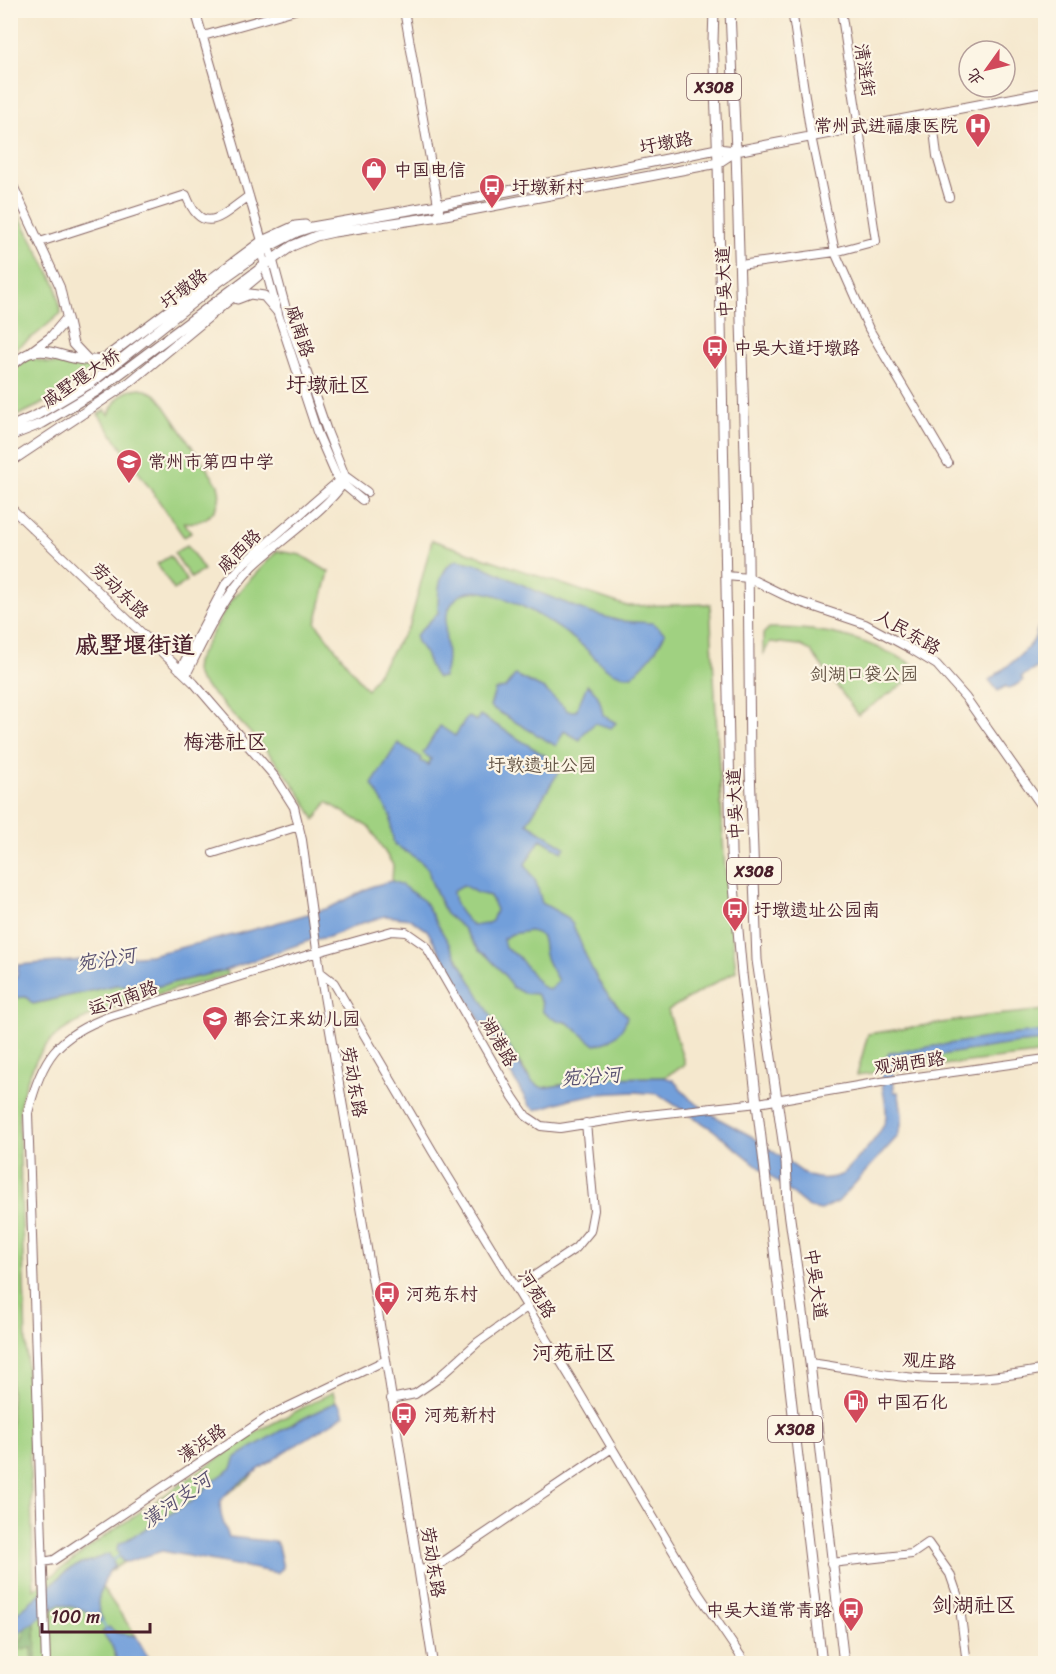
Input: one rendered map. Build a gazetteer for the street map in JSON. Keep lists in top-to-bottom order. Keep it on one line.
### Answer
{"streets":{"main road":["X308","圩墩路","中吴大道","戚墅堰大桥"],"street":["清涟街","戚南路","戚西路","劳动东路","人民东路","运河南路","湖港路","观湖西路","河苑路","观庄路","潢浜路"]},"crossings":[["圩墩路","中吴大道"],["圩墩路","戚南路"],["圩墩路","戚墅堰大桥"],["中吴大道","人民东路"],["中吴大道","湖港路"],["中吴大道","观湖西路"],["中吴大道","观庄路"],["戚南路","戚西路"],["戚西路","劳动东路"],["劳动东路","运河南路"],["劳动东路","湖港路"],["劳动东路","河苑路"],["劳动东路","潢浜路"],["运河南路","湖港路"],["运河南路","潢浜路"]],"districts":["圩墩社区","戚墅堰街道","梅港社区","河苑社区","剑湖社区"],"water":["宛沿河","潢河支河"],"parks":["剑湖口袋公园","圩敦遗址公园"],"places":{"hospital":["常州武进福康医院"],"shop":["中国电信"],"bus stop":["圩墩新村","中吴大道圩墩路","圩墩遗址公园南","河苑东村","河苑新村","中吴大道常青路"],"school or university":["常州市第四中学","都会江来幼儿园"],"fuel station":["中国石化"]},"scale_bar":"100 m","north":"bottom left"}
